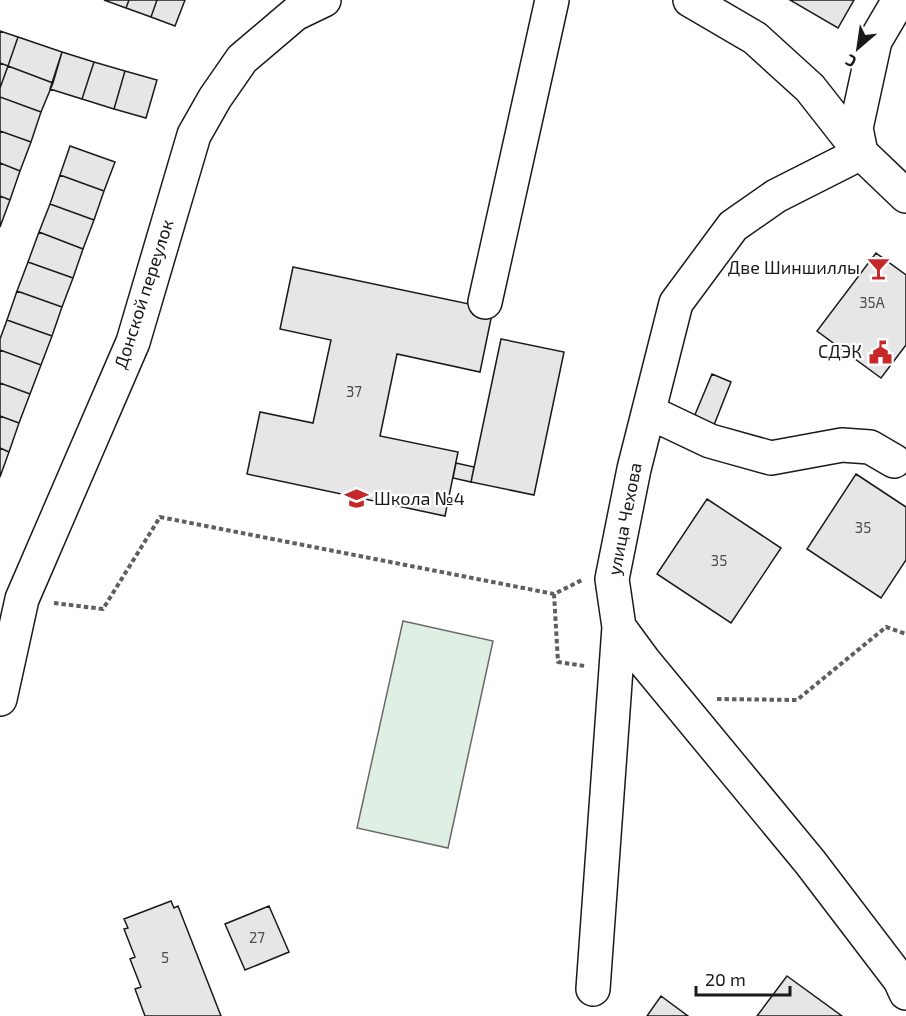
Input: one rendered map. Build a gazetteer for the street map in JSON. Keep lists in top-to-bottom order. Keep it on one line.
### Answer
{"streets":{"street":["Донской переулок","улица Чехова"]},"places":{"bar":["Две Шиншиллы"],"public building":["СДЭК"],"school or university":["Школа №4"]},"house_numbers":["35А","37","35","35","27","5"],"scale_bar":"20 m","north":"bottom left"}
